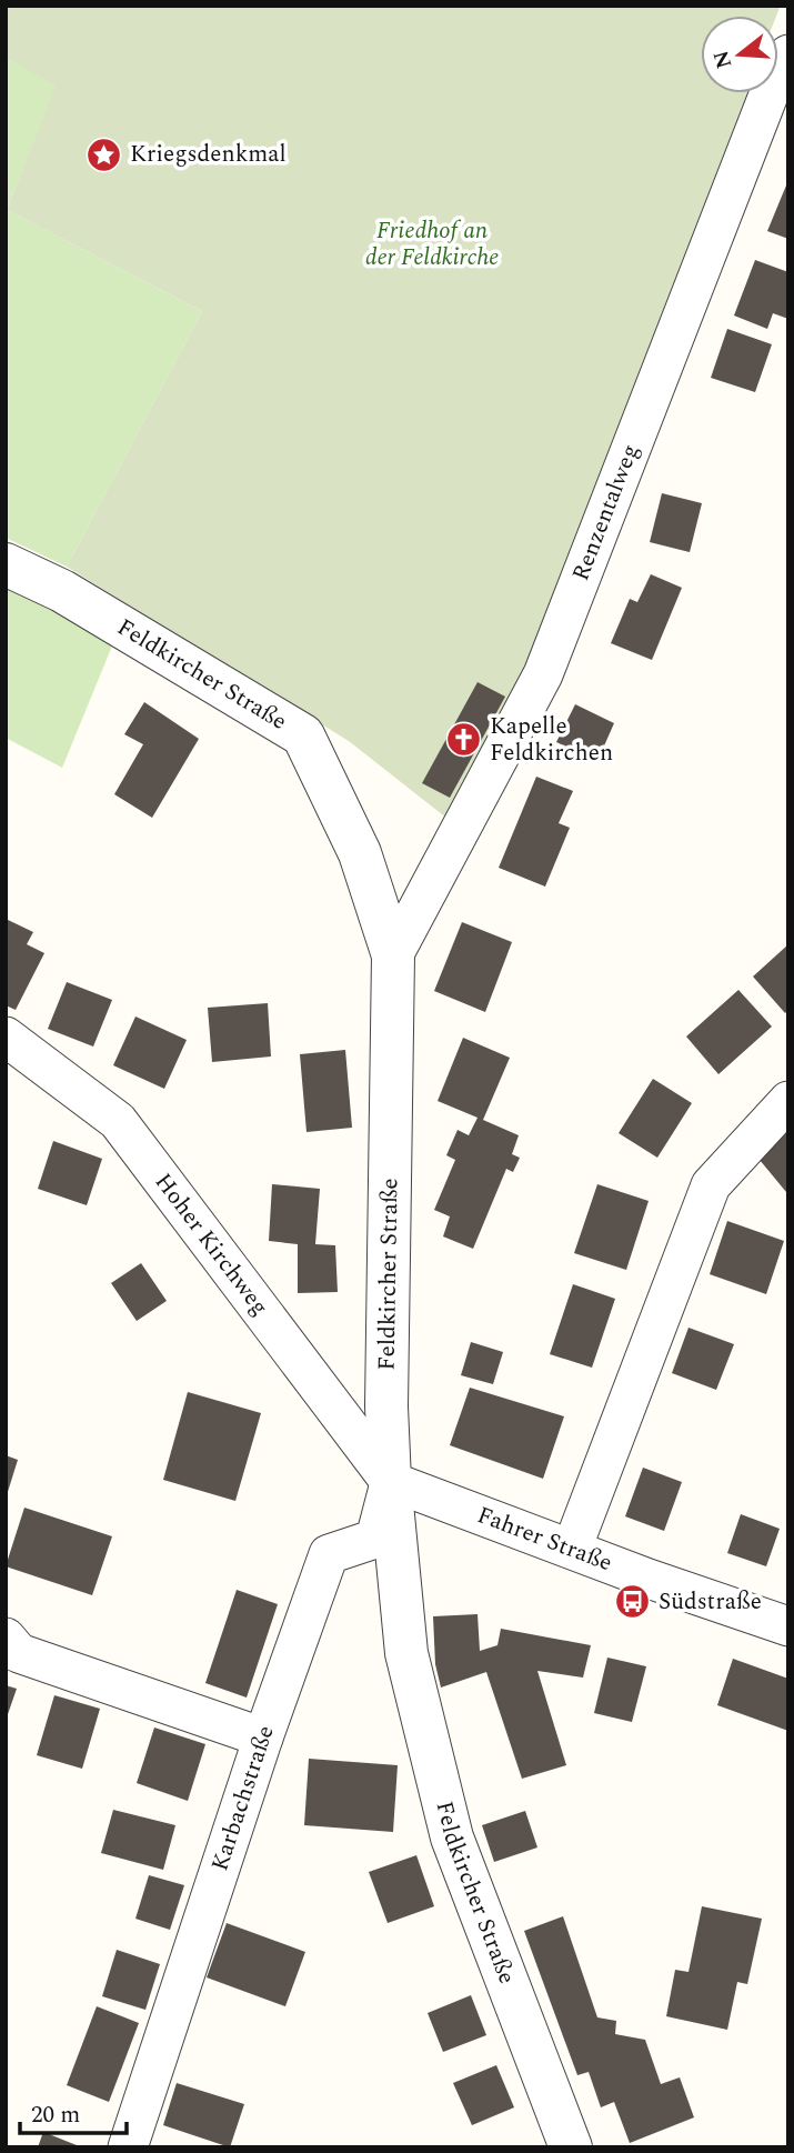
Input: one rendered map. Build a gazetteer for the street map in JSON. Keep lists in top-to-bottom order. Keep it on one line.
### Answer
{"streets":{"street":["Renzentalweg","Feldkircher Straße","Hoher Kirchweg","Fahrer Straße","Karbachstraße"]},"crossings":[["Renzentalweg","Feldkircher Straße"],["Feldkircher Straße","Hoher Kirchweg"],["Feldkircher Straße","Fahrer Straße"],["Feldkircher Straße","Karbachstraße"],["Hoher Kirchweg","Fahrer Straße"],["Hoher Kirchweg","Karbachstraße"],["Fahrer Straße","Karbachstraße"]],"parks":["Friedhof an der Feldkirche"],"places":{"place":["Kriegsdenkmal"],"church":["Kapelle Feldkirchen"],"bus stop":["Südstraße"]},"scale_bar":"20 m","north":"left"}
